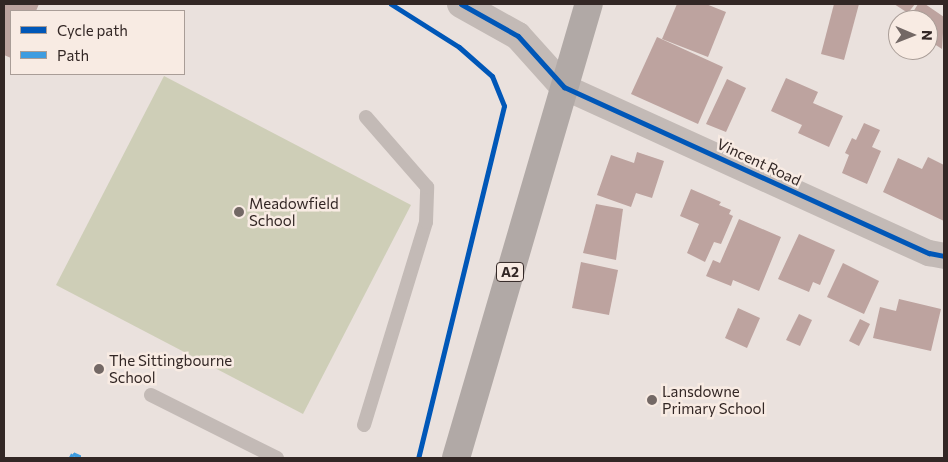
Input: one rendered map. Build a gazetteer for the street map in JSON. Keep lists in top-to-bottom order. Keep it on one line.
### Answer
{"streets":{"main road":["A2"],"street":["Vincent Road"]},"crossings":[["Vincent Road","A2"]],"places":["Meadowfield School","The Sittingbourne School","Lansdowne Primary School"],"legend":["Cycle path","Path"],"north":"right"}
